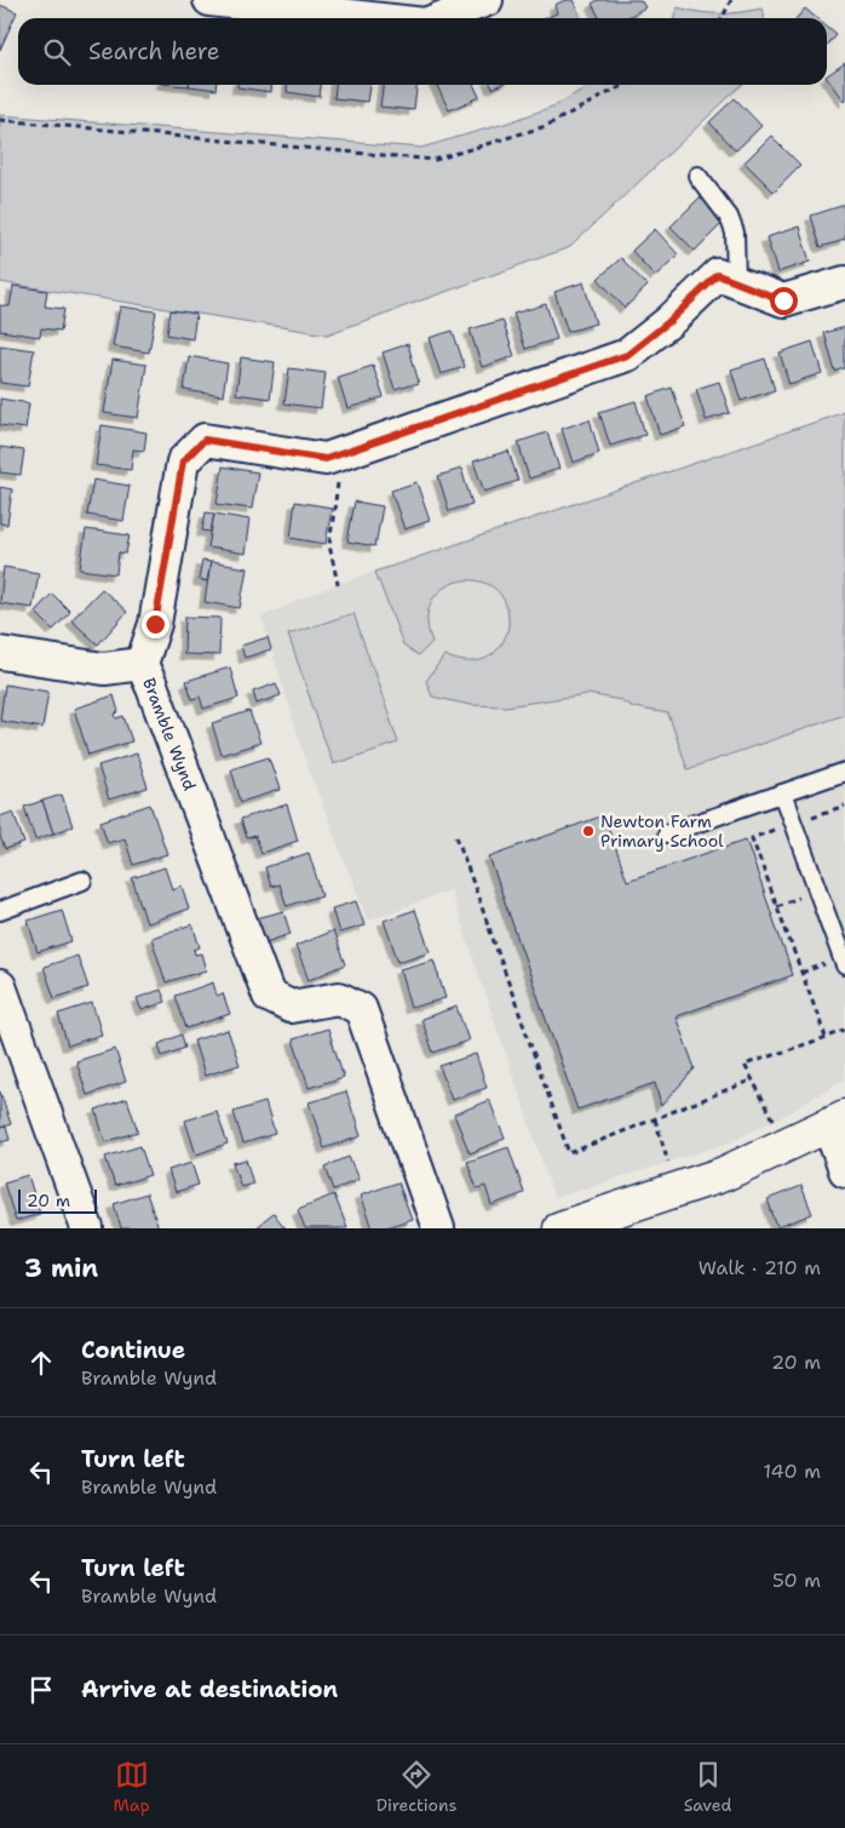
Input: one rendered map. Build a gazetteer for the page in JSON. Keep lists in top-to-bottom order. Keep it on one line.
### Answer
{"streets":{"street":["Bramble Wynd"]},"places":["Newton Farm Primary School"],"scale_bar":"20 m","page":{"search":"Search here","scale":"20 m","heading":["3 min","Walk · 210 m"],"list":[["Continue","Bramble Wynd","20 m"],["Turn left","Bramble Wynd","140 m"],["Turn left","Bramble Wynd","50 m"],"Arrive at destination"],"nav":["Map","Directions","Saved"]}}
